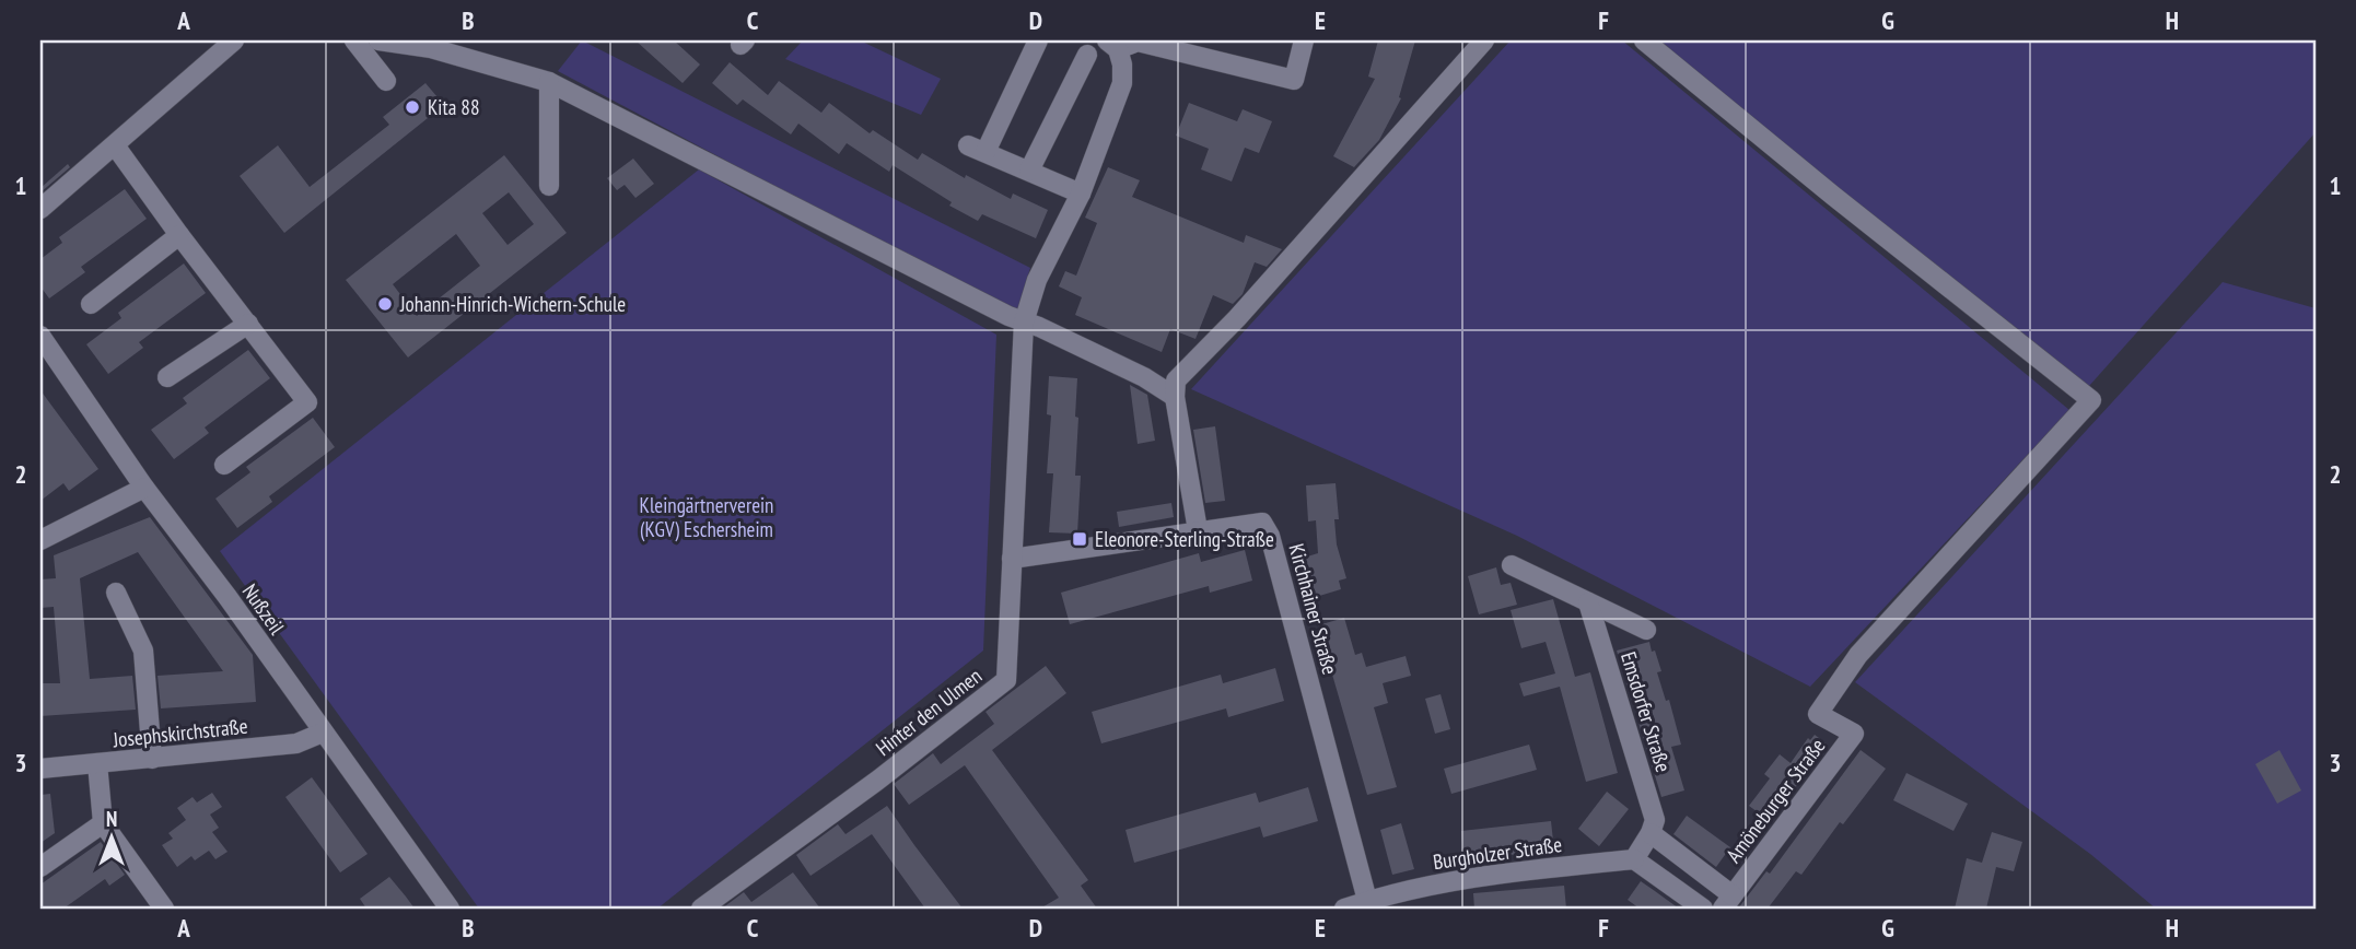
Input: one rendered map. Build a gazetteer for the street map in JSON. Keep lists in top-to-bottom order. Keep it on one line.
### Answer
{"streets":{"street":["Nußzeil","Kirchhainer Straße","Hinter den Ulmen","Emsdorfer Straße","Josephskirchstraße","Amöneburger Straße","Burgholzer Straße"]},"crossings":[["Nußzeil","Josephskirchstraße"],["Kirchhainer Straße","Hinter den Ulmen"],["Kirchhainer Straße","Burgholzer Straße"]],"parks":["Kleingärtnerverein (KGV) Eschersheim"],"places":{"other":["Kita 88","Johann-Hinrich-Wichern-Schule"],"transit":["Eleonore-Sterling-Straße"]},"north":"top","grid":{"columns":["A","B","C","D","E","F","G","H"],"rows":["1","2","3"]}}
